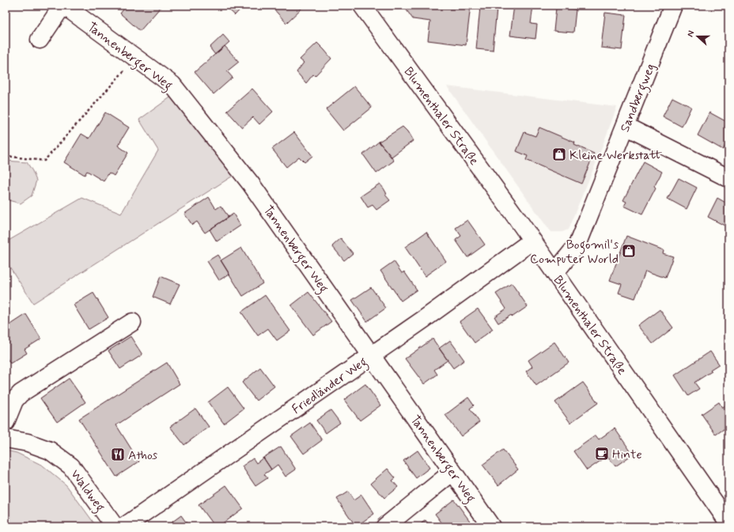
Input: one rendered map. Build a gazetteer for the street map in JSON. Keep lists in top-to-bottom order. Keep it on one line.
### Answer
{"streets":{"street":["Tannenberger Weg","Sandbergweg","Blumenthaler Straße","Friedländer Weg","Waldweg"]},"crossings":[["Tannenberger Weg","Friedländer Weg"],["Sandbergweg","Blumenthaler Straße"],["Blumenthaler Straße","Friedländer Weg"]],"places":{"shop":["Kleine Werkstatt","Bogomil's Computer World"],"cafe":["Hinte"],"restaurant":["Athos"]},"north":"left"}
